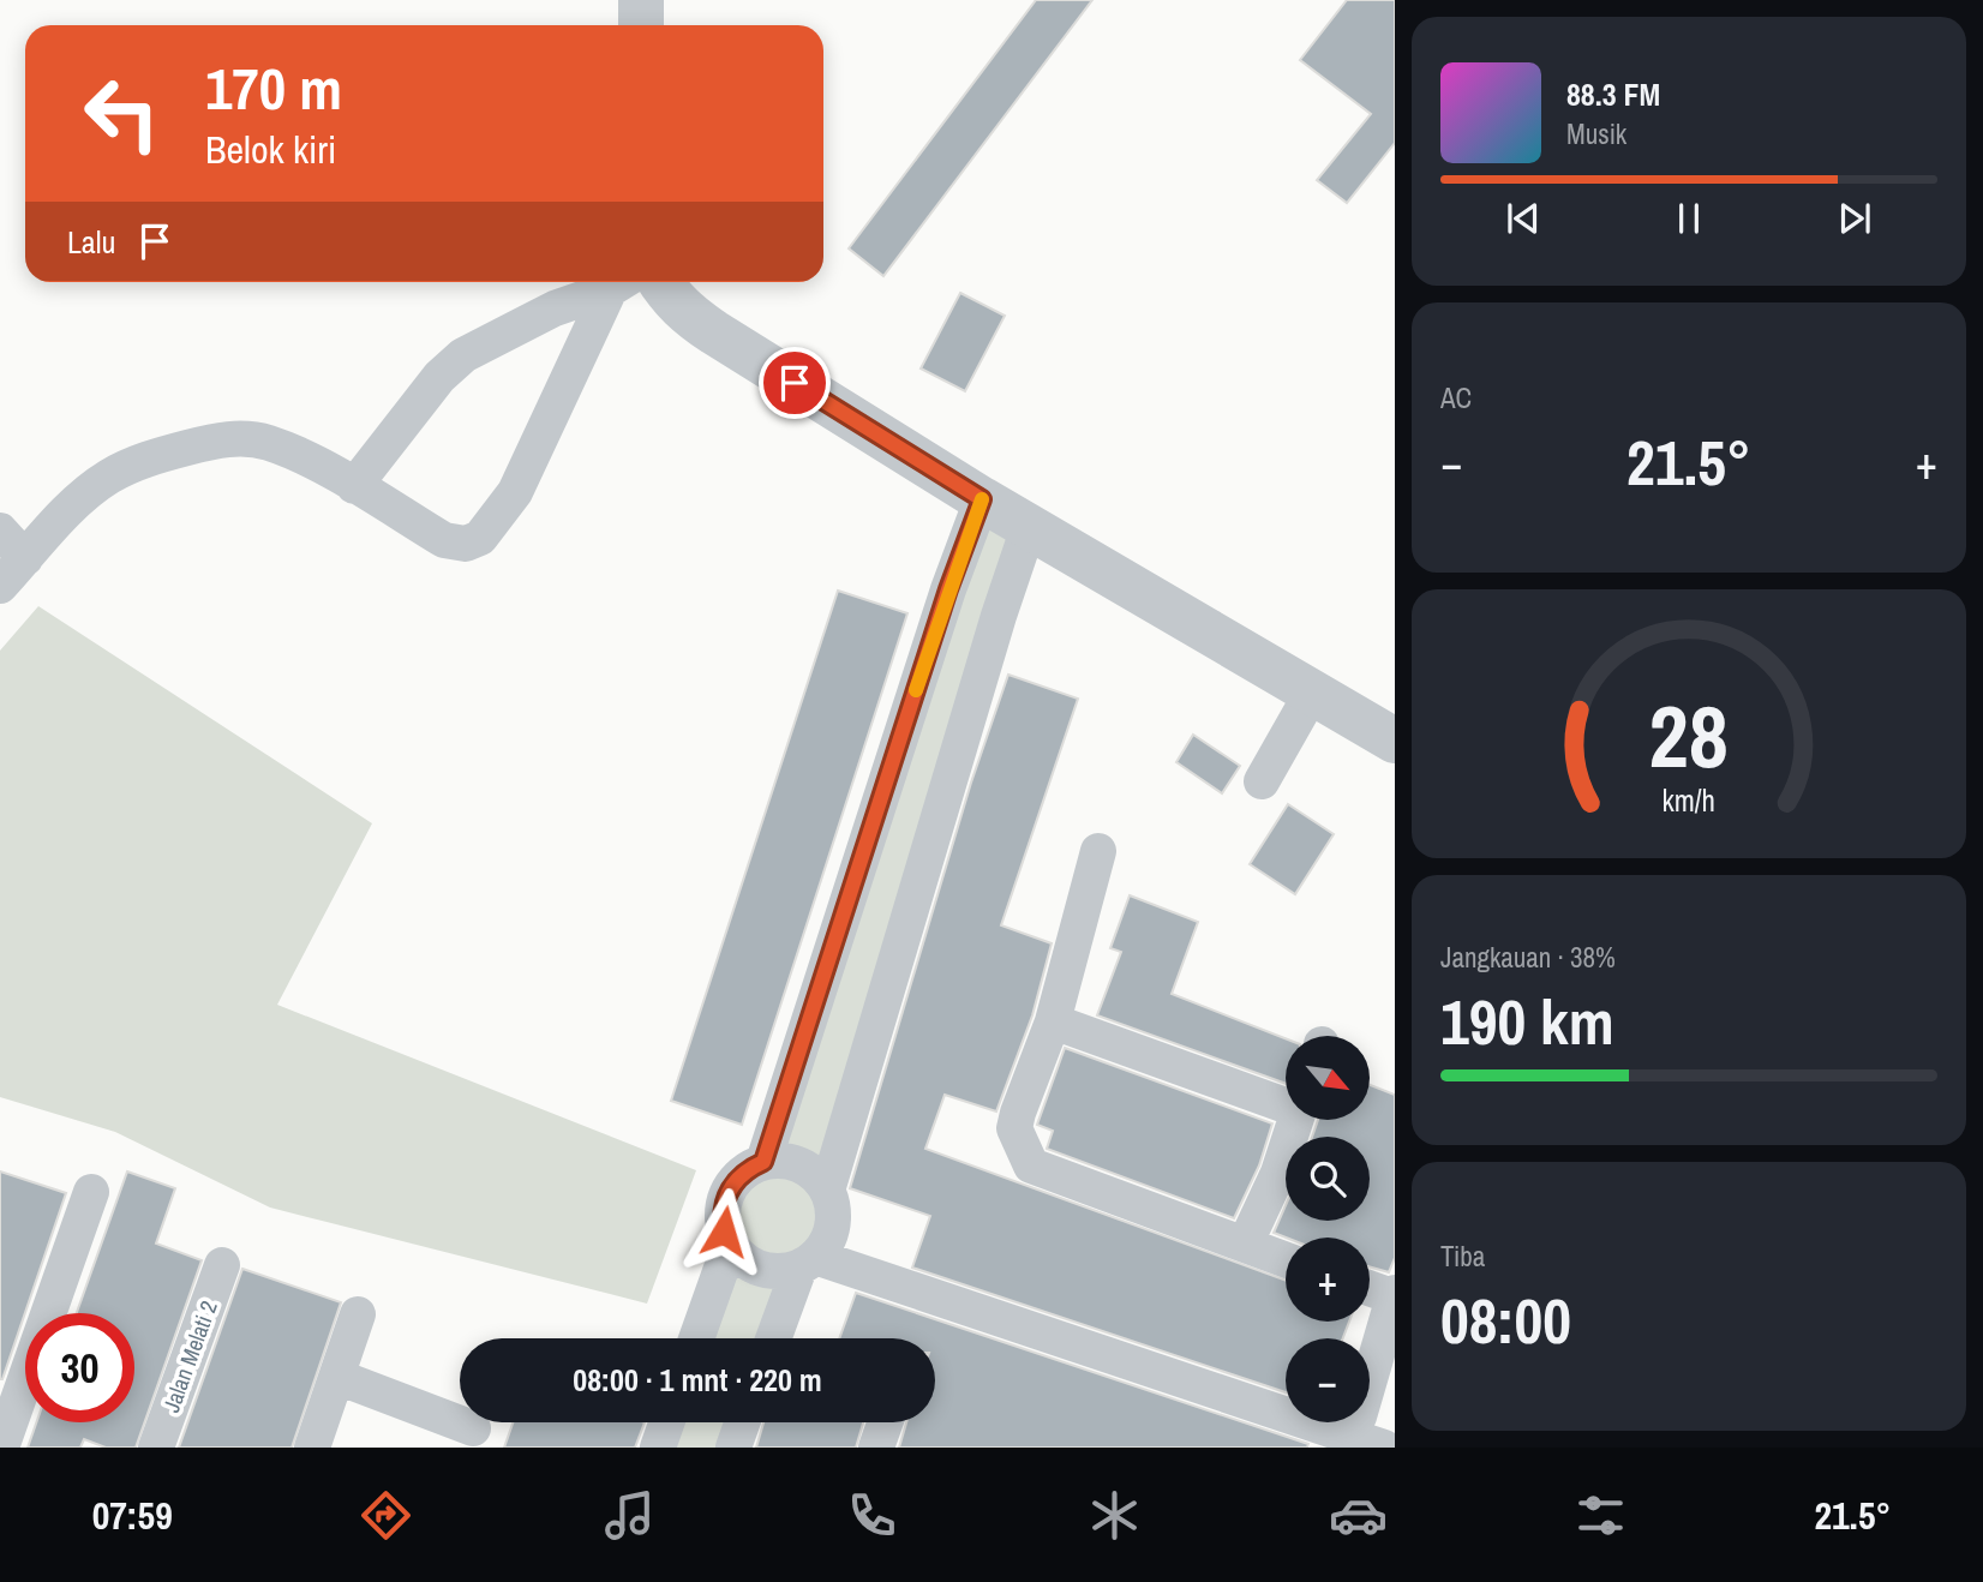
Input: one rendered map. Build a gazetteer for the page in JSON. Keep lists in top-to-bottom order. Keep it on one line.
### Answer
{"streets":{"street":["Jalan Melati 2"]},"north":"bottom right","page":{"turn":["170 m","Belok kiri"],"song":["88.3 FM","Musik"],"then":"Lalu","tile":["AC",["Jangkauan · 38%","190 km"],["Tiba","08:00"]],"heat":["−","21.5°","+"],"map_buttons":["+","−"],"limit":"30","trip":"08:00 · 1 mnt · 220 m","tabs":["07:59","21.5°"],"gauge":["28","km/h"]}}
